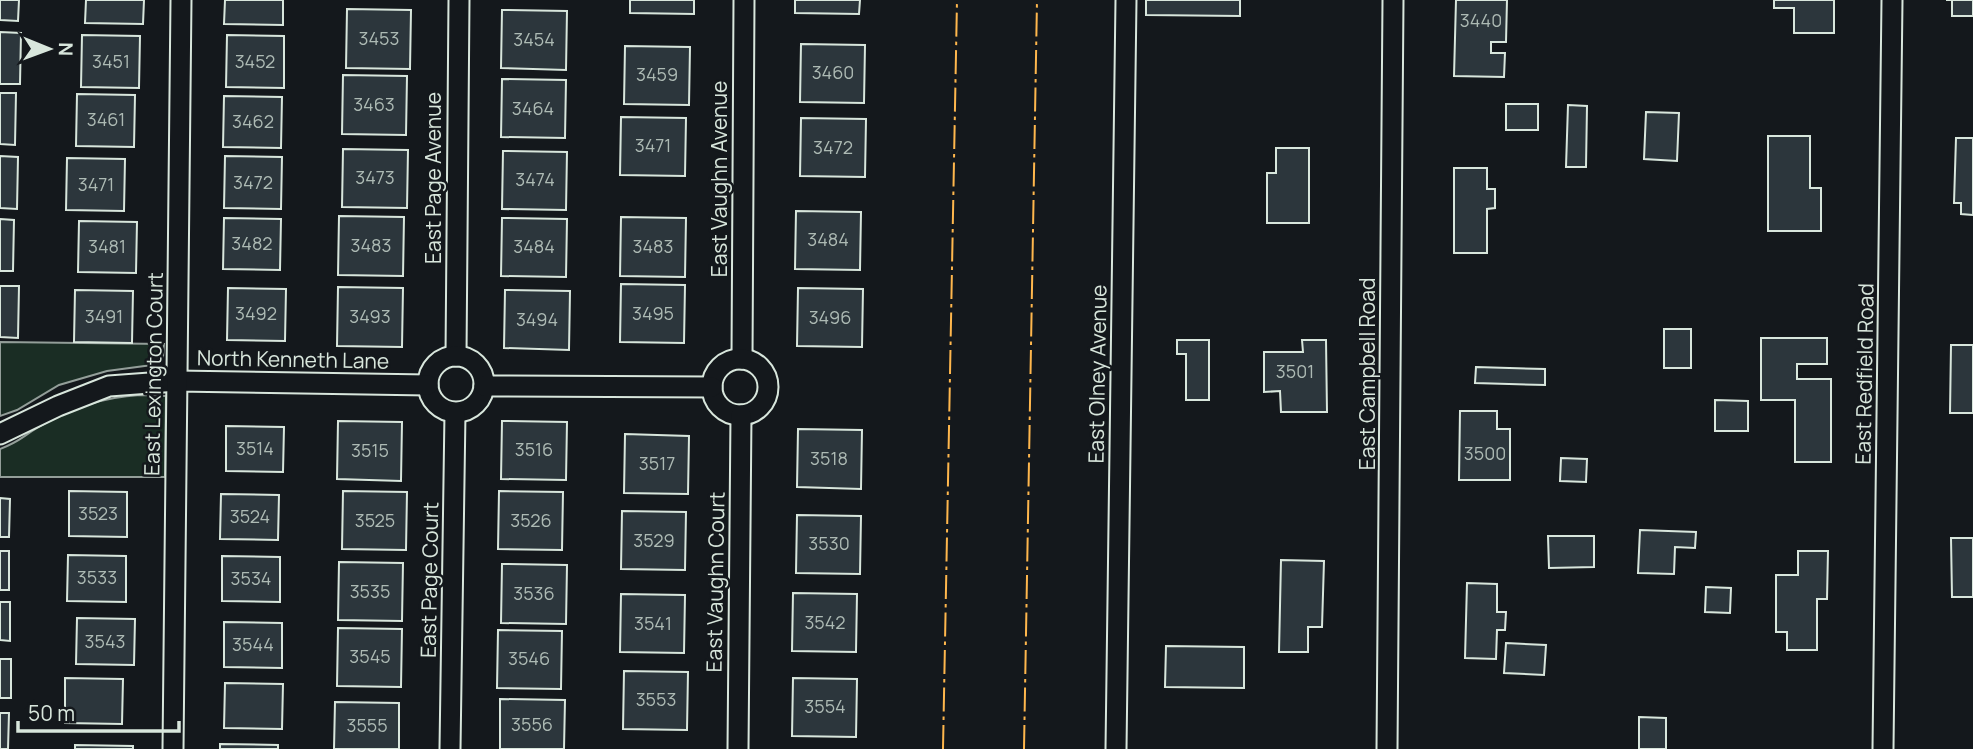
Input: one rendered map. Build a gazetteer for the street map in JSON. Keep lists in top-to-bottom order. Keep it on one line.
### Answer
{"streets":{"street":["East Page Avenue","East Vaughn Avenue","North Kenneth Lane","East Lexington Court","East Olney Avenue","East Campbell Road","East Redfield Road","East Page Court","East Vaughn Court"]},"crossings":[["East Page Avenue","North Kenneth Lane"],["East Page Avenue","East Page Court"],["East Vaughn Avenue","East Vaughn Court"],["North Kenneth Lane","East Lexington Court"],["North Kenneth Lane","East Page Court"]],"house_numbers":["3440","3453","3454","3451","3452","3460","3459","3463","3464","3461","3462","3471","3472","3473","3474","3472","3471","3484","3482","3483","3481","3484","3483","3492","3495","3491","3493","3496","3494","3501","3514","3516","3515","3500","3518","3517","3523","3524","3525","3526","3529","3530","3533","3534","3535","3536","3542","3541","3543","3544","3545","3546","3553","3554","3556","3555"],"scale_bar":"50 m","north":"right"}
